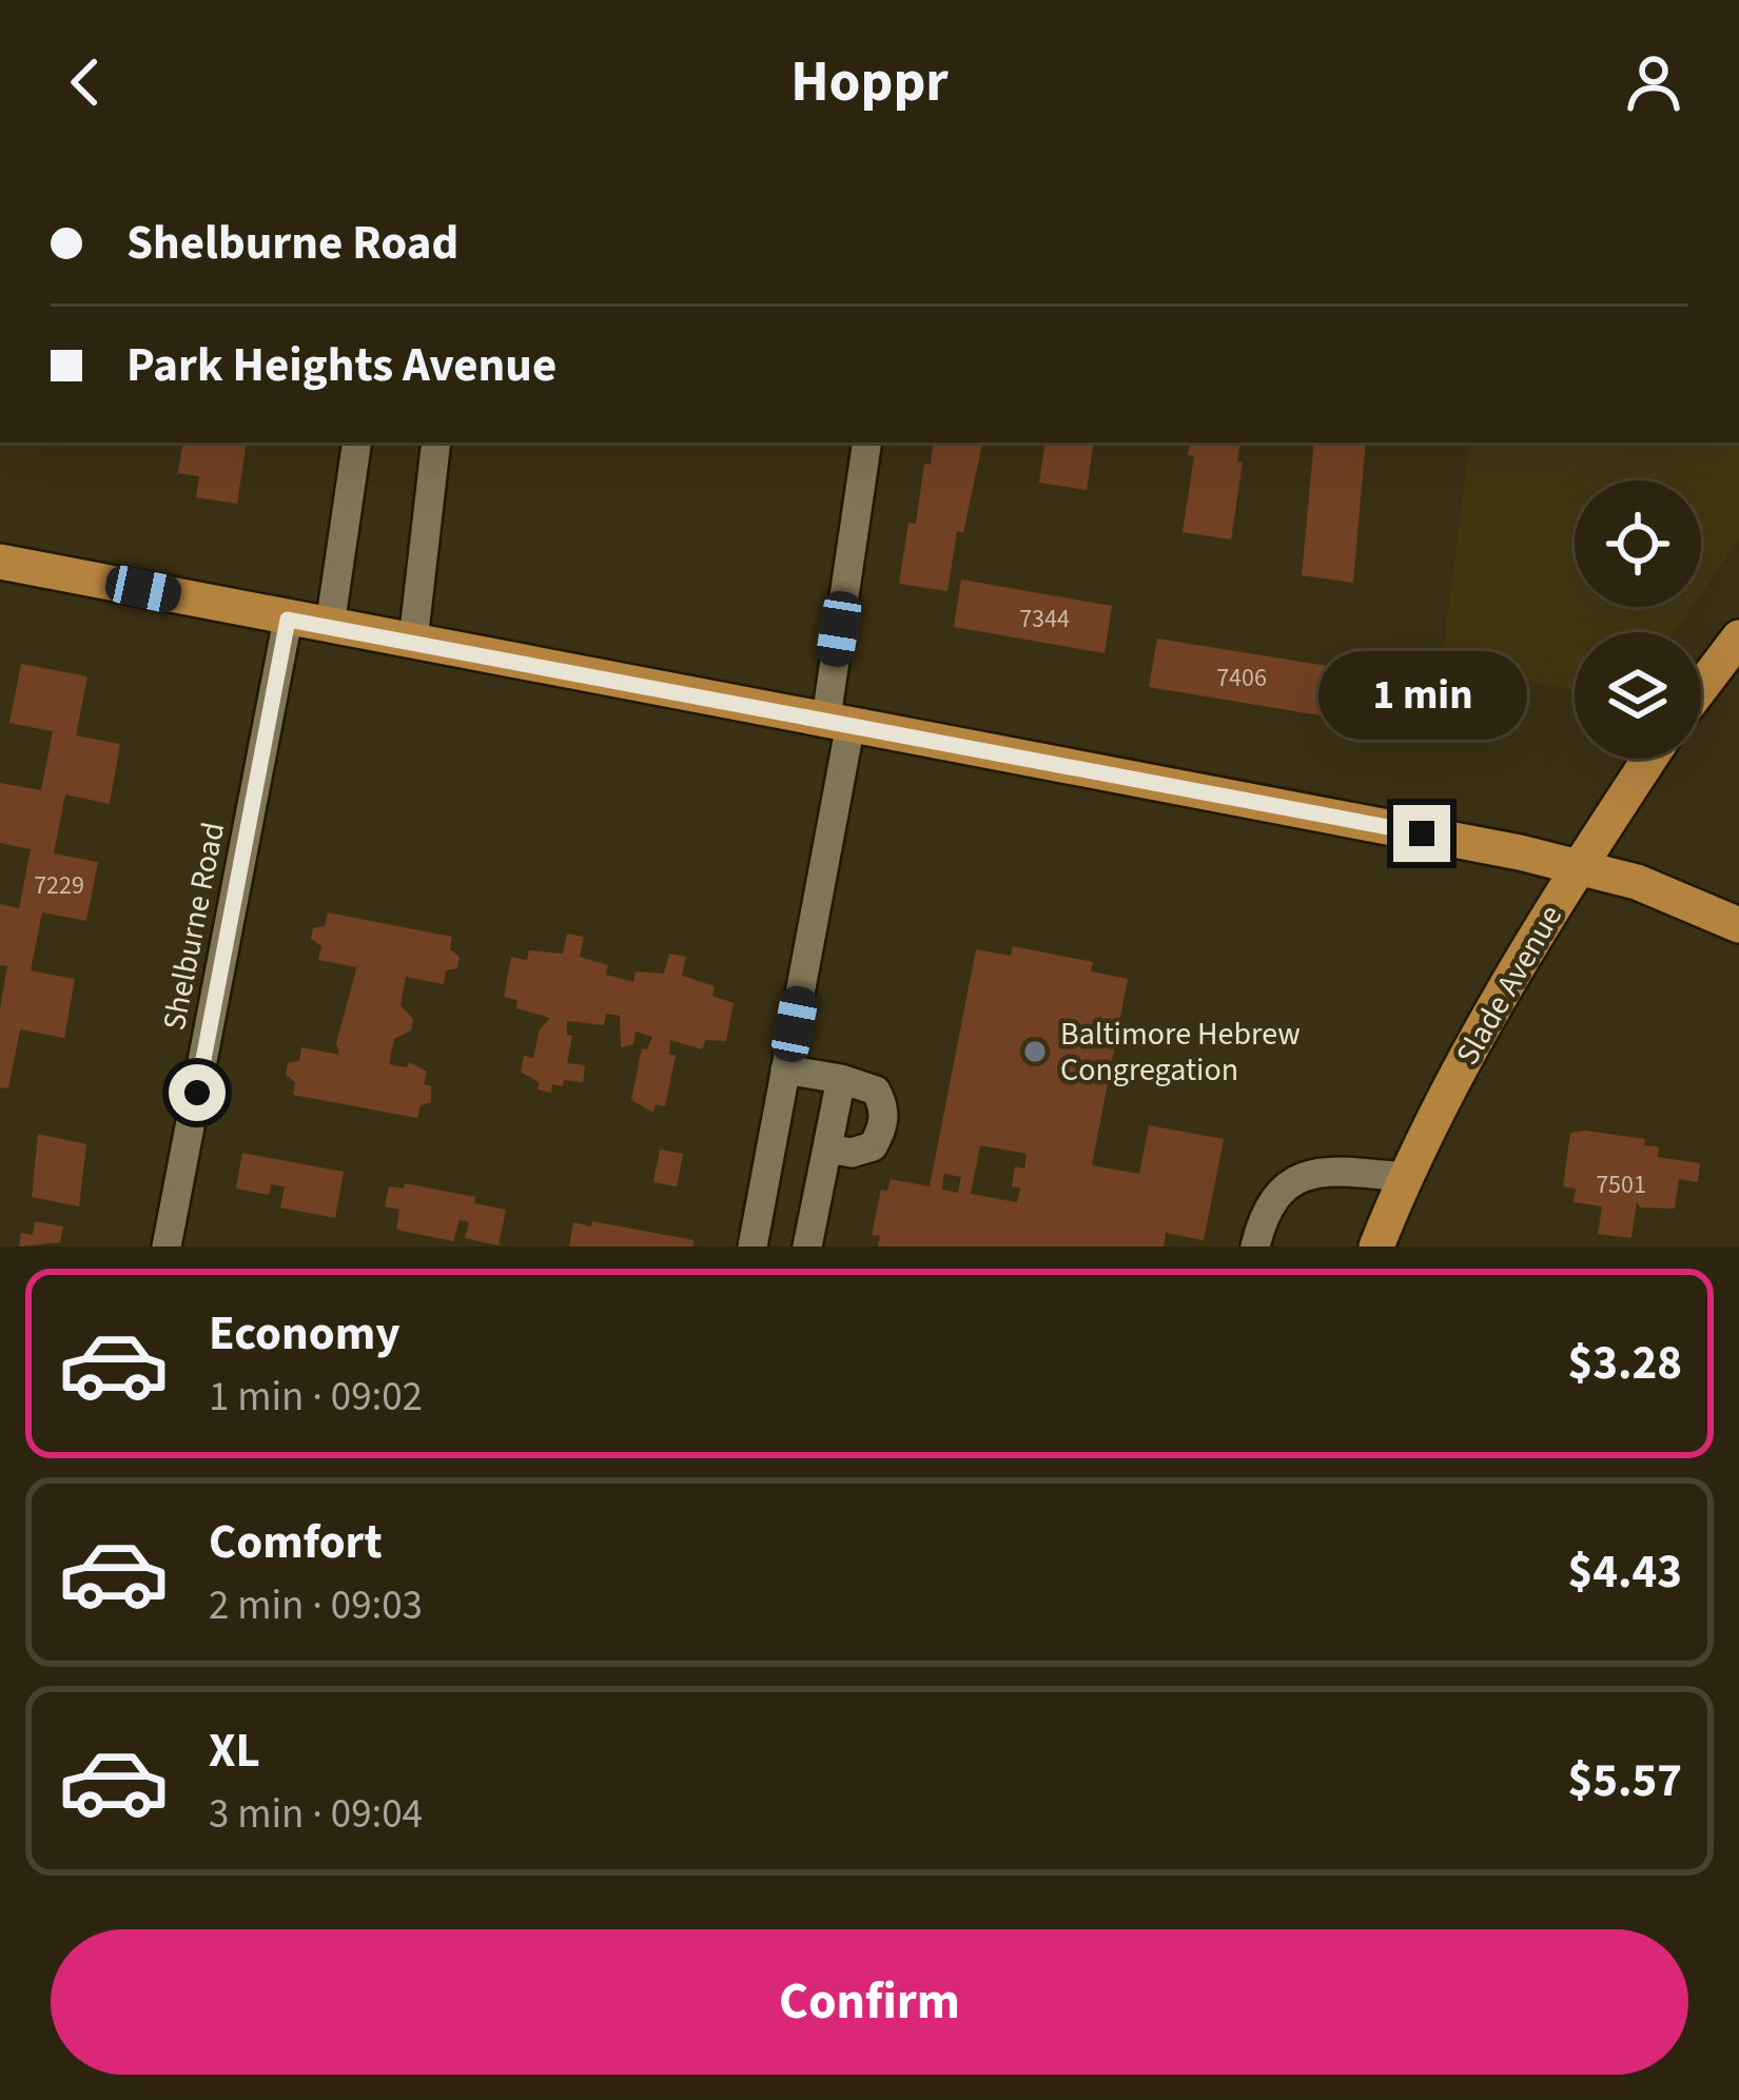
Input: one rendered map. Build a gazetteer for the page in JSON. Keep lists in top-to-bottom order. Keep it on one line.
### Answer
{"streets":{"main road":["Slade Avenue"],"street":["Shelburne Road"]},"places":["Baltimore Hebrew Congregation"],"house_numbers":["7344","7406","7229","7501"],"page":{"header":"Hoppr","banner":["Shelburne Road","Park Heights Avenue"],"bubble":"1 min","list":[{"name":"Economy","note":"1 min · 09:02","value":"$3.28"},{"name":"Comfort","note":"2 min · 09:03","value":"$4.43"},{"name":"XL","note":"3 min · 09:04","value":"$5.57"}],"buttons":"Confirm"}}
